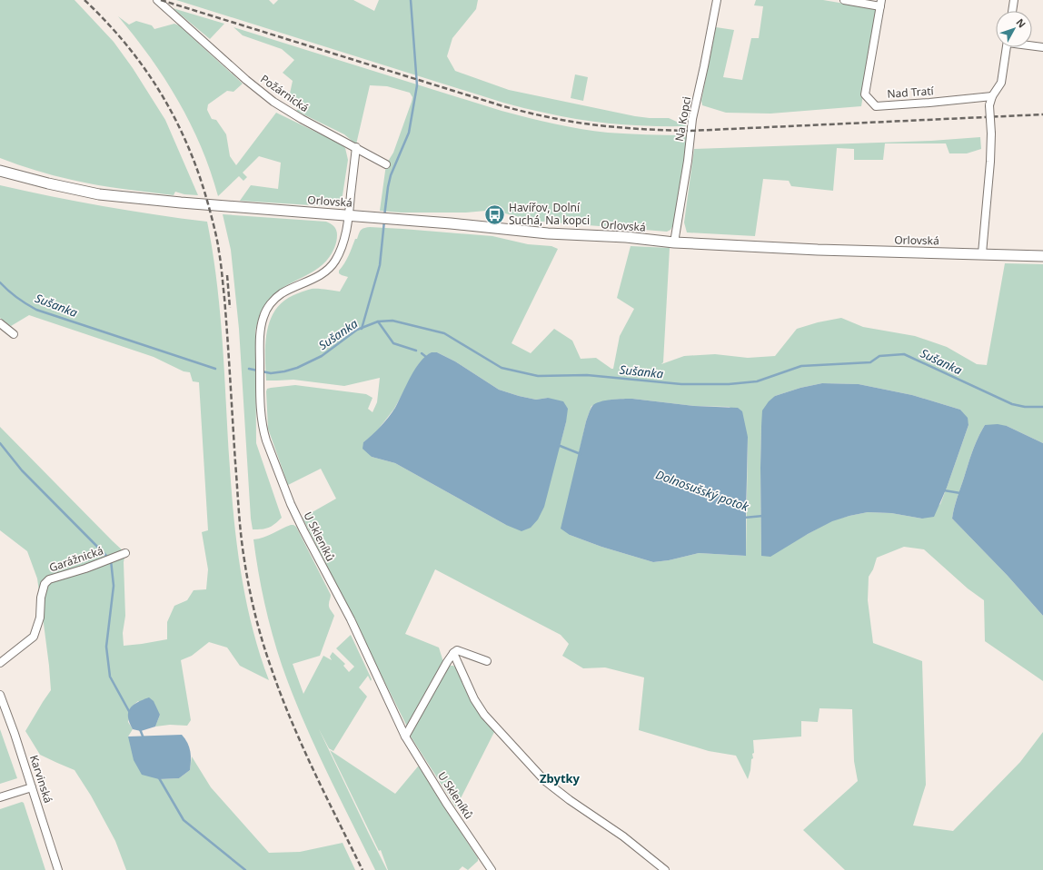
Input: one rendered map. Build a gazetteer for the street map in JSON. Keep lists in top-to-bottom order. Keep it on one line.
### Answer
{"streets":{"main road":["Orlovská"],"street":["Nad Tratí","Požárnická","Na Kopci","U Skleníků","Garážnická","Karvinská"]},"crossings":[["Na Kopci","Orlovská"],["Orlovská","U Skleníků"]],"districts":["Zbytky"],"water":["Sušanka","Dolnosušský potok"],"places":{"bus stop":["Havířov, Dolní Suchá, Na kopci"]},"north":"top right"}
